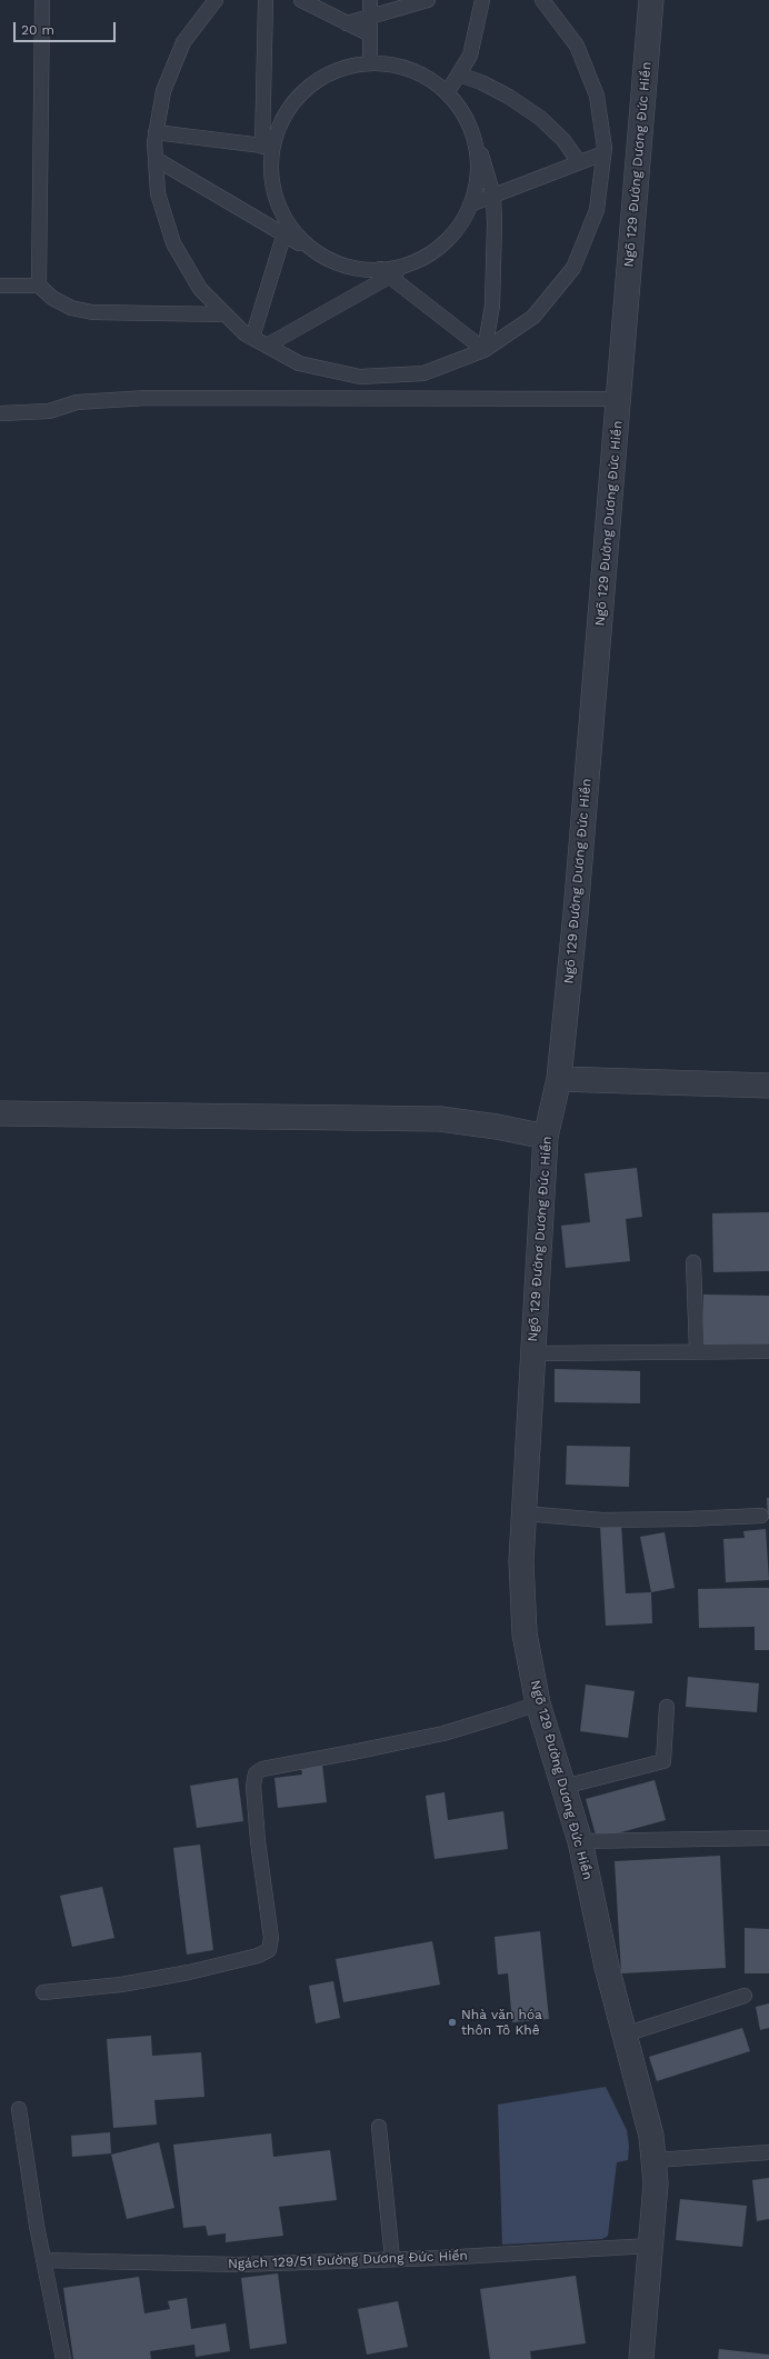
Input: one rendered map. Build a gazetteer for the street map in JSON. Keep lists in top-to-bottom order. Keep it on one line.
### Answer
{"streets":{"street":["Ngõ 129 Đường Dương Đức Hiền"],"lane":["Ngách 129/51 Đường Dương Đức Hiền"]},"crossings":[["Ngõ 129 Đường Dương Đức Hiền","Ngách 129/51 Đường Dương Đức Hiền"]],"places":["Nhà văn hóa thôn Tô Khê"],"scale_bar":"20 m"}
